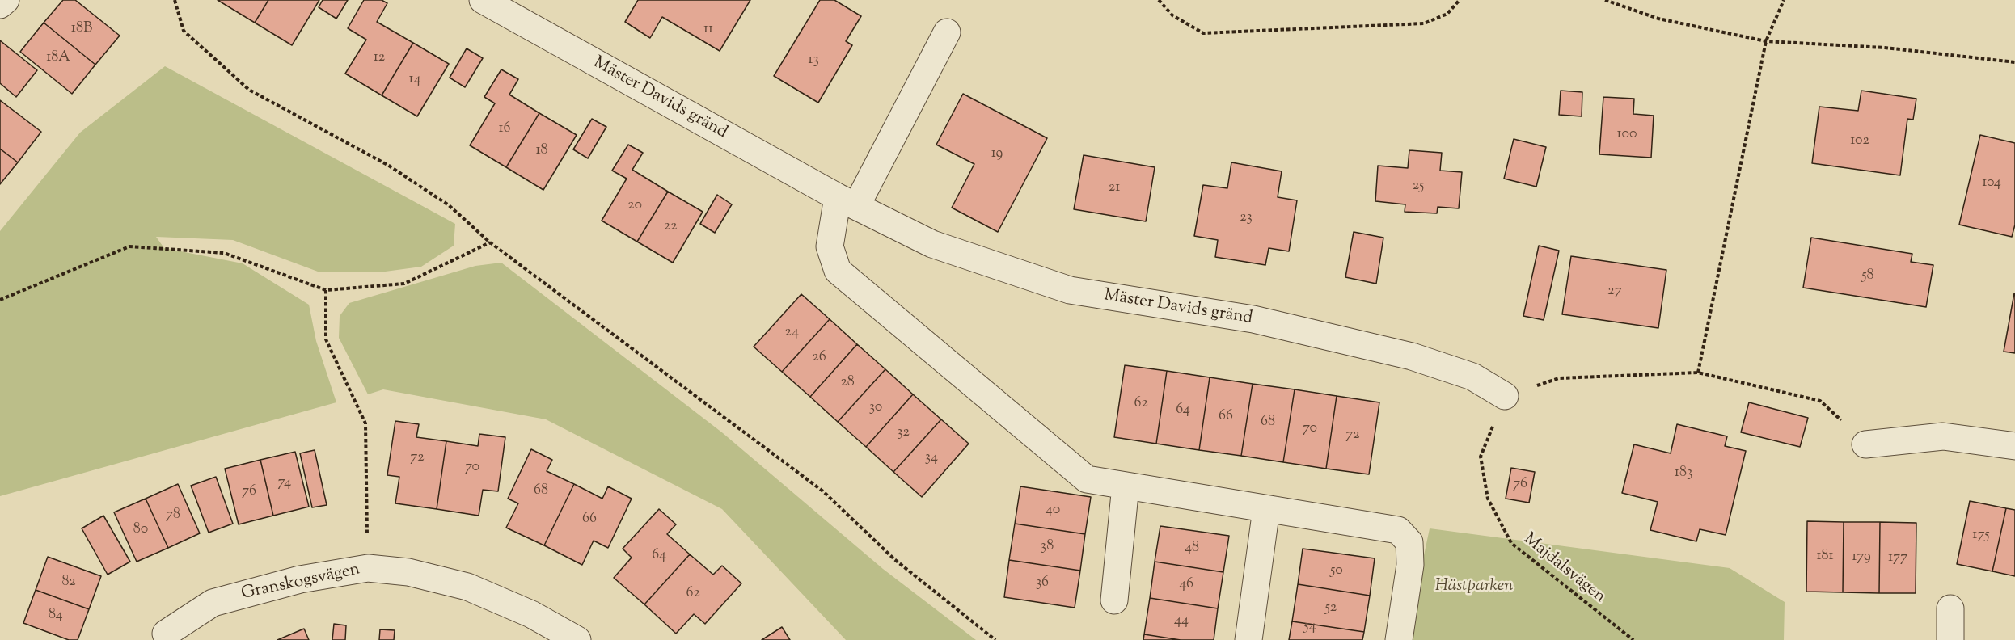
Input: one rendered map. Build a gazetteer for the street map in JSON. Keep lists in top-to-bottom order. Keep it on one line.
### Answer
{"streets":{"street":["Mäster Davids gränd","Granskogsvägen"],"path":["Majdalsvägen"]},"crossings":[["Mäster Davids gränd","Majdalsvägen"]],"parks":["Hästparken"],"house_numbers":["18B","11","18A","12","13","14","16","100","102","18","19","104","25","21","20","23","22","58","27","24","26","28","62","30","64","66","68","70","32","72","72","34","70","183","74","76","68","76","40","78","66","80","175","38","48","64","181","179","177","50","82","36","46","62","52","84","44","54"]}
